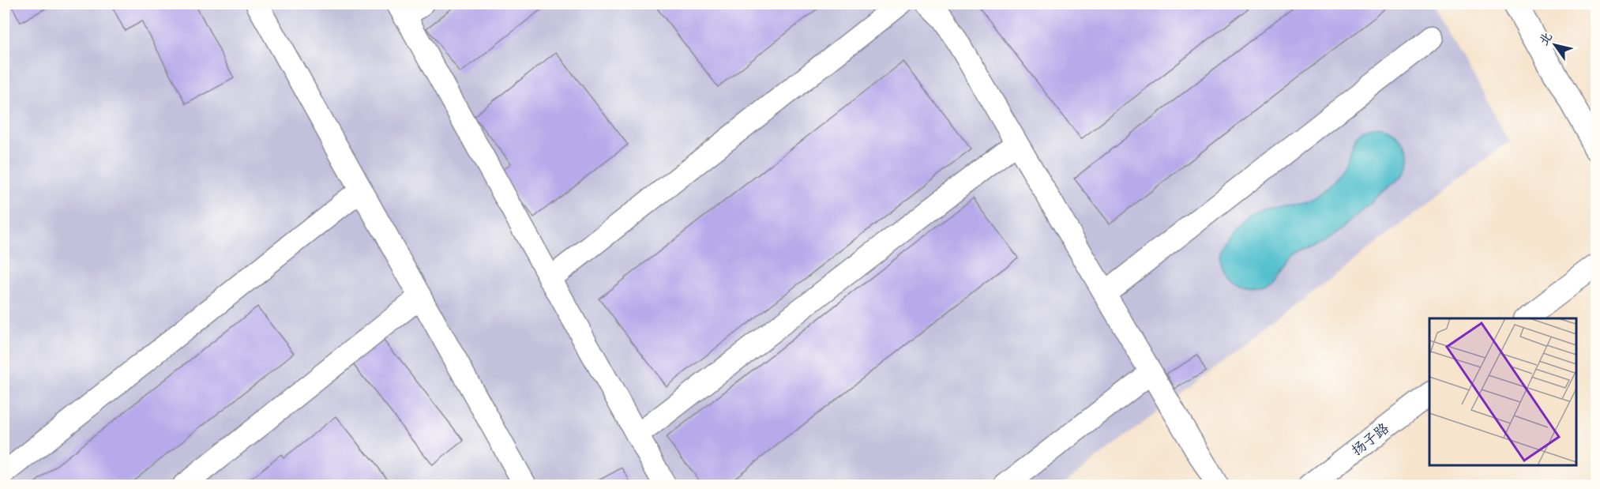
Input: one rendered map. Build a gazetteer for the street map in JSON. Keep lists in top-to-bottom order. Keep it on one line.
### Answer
{"streets":{"street":["扬子路"]},"north":"top left"}
